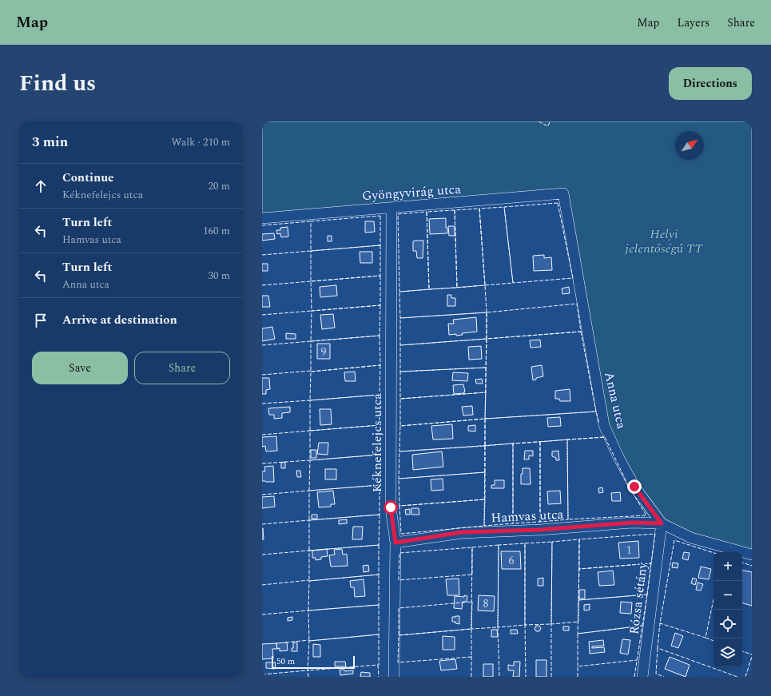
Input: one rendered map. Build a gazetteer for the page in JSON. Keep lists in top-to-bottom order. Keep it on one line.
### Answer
{"streets":{"street":["Gyöngyvirág utca","Anna utca","Kéknefelejcs utca","Hamvas utca","Rózsa sétány"]},"crossings":[["Gyöngyvirág utca","Anna utca"],["Gyöngyvirág utca","Kéknefelejcs utca"],["Anna utca","Hamvas utca"],["Anna utca","Rózsa sétány"],["Kéknefelejcs utca","Hamvas utca"],["Hamvas utca","Rózsa sétány"]],"parks":["Helyi jelentőségű TT"],"house_numbers":["9","1","6","8"],"scale_bar":"50 m","north":"top right","page":{"header":"Map","nav":["Map","Layers","Share"],"title":"Find us","buttons":["Directions",["Save","Share"]],"heading":["3 min","Walk · 210 m"],"list":[["Continue","Kéknefelejcs utca","20 m"],["Turn left","Hamvas utca","160 m"],["Turn left","Anna utca","30 m"],"Arrive at destination"],"map_buttons":["+","−"],"scale":"50 m"}}
